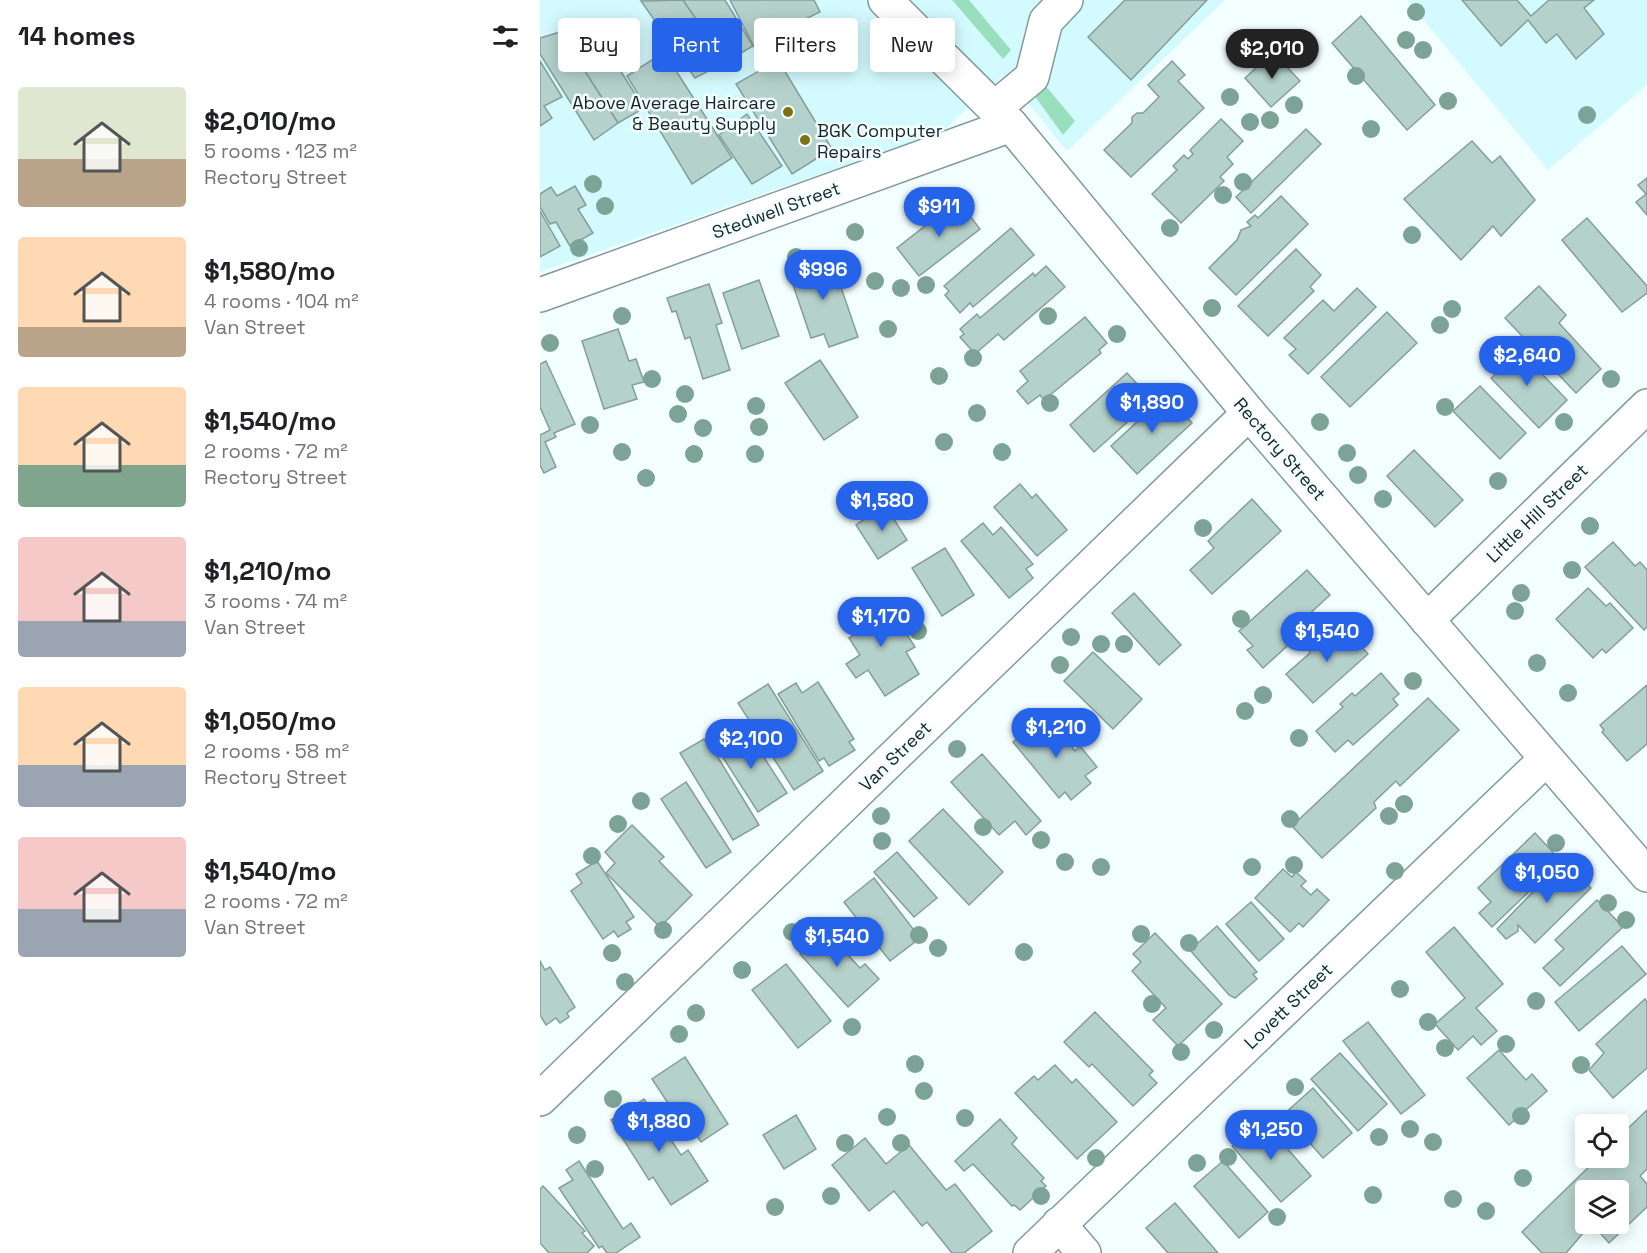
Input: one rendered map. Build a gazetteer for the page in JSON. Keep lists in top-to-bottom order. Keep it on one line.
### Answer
{"streets":{"street":["Stedwell Street","Rectory Street","Little Hill Street","Van Street","Lovett Street"]},"crossings":[["Stedwell Street","Rectory Street"],["Rectory Street","Little Hill Street"],["Rectory Street","Van Street"],["Rectory Street","Lovett Street"]],"places":["Above Average Haircare & Beauty Supply","BGK Computer Repairs"],"page":{"heading":"14 homes","chip":["Buy","Rent","Filters","New"],"price":["$2,010","$911","$996","$2,640","$1,890","$1,580","$1,170","$1,540","$1,210","$2,100","$1,050","$1,540","$1,880","$1,250"],"list":[{"name":"$2,010/mo","note":"5 rooms · 123 m² · Rectory Street"},{"name":"$1,580/mo","note":"4 rooms · 104 m² · Van Street"},{"name":"$1,540/mo","note":"2 rooms · 72 m² · Rectory Street"},{"name":"$1,210/mo","note":"3 rooms · 74 m² · Van Street"},{"name":"$1,050/mo","note":"2 rooms · 58 m² · Rectory Street"},{"name":"$1,540/mo","note":"2 rooms · 72 m² · Van Street"}]}}
